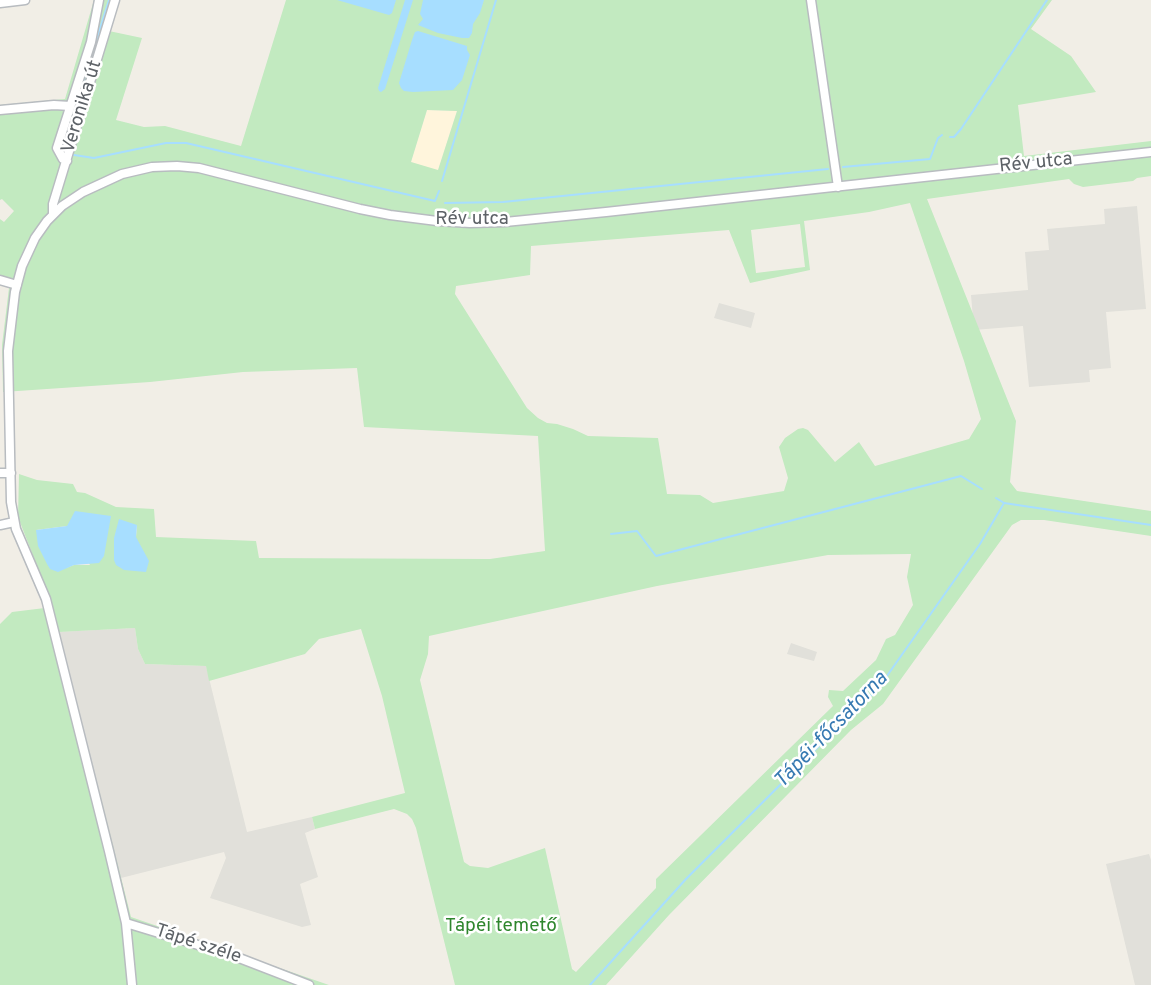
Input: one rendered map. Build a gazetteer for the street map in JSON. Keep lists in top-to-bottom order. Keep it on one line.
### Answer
{"streets":{"street":["Veronika út","Rév utca","Tápé széle"]},"crossings":[["Veronika út","Rév utca"],["Rév utca","Tápé széle"]],"water":["Tápéi-főcsatorna"],"parks":["Tápéi temető"]}
